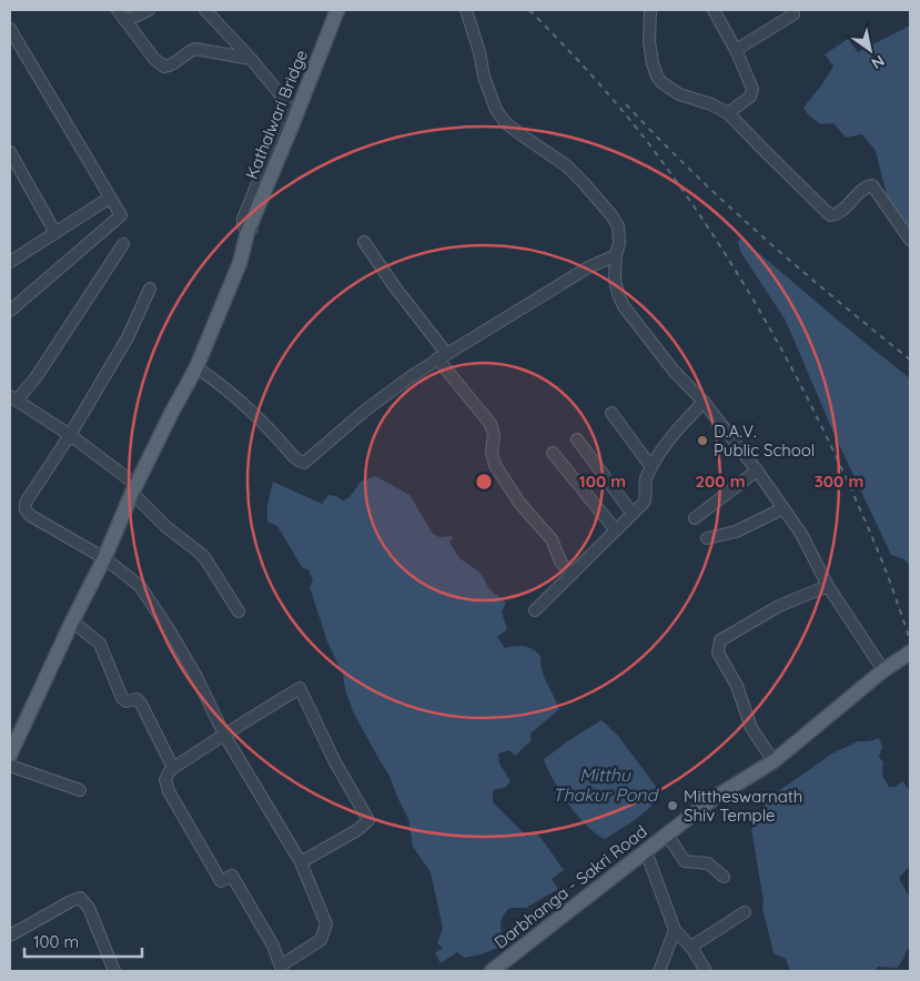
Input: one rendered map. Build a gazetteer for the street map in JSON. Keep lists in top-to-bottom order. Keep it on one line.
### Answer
{"streets":{"main road":["Kathalwari Bridge","Darbhanga - Sakri Road"]},"water":["Mitthu Thakur Pond"],"places":["D.A.V. Public School","Mittheswarnath Shiv Temple"],"scale_bar":"100 m","north":"bottom right","rings":["100 m","200 m","300 m"]}
